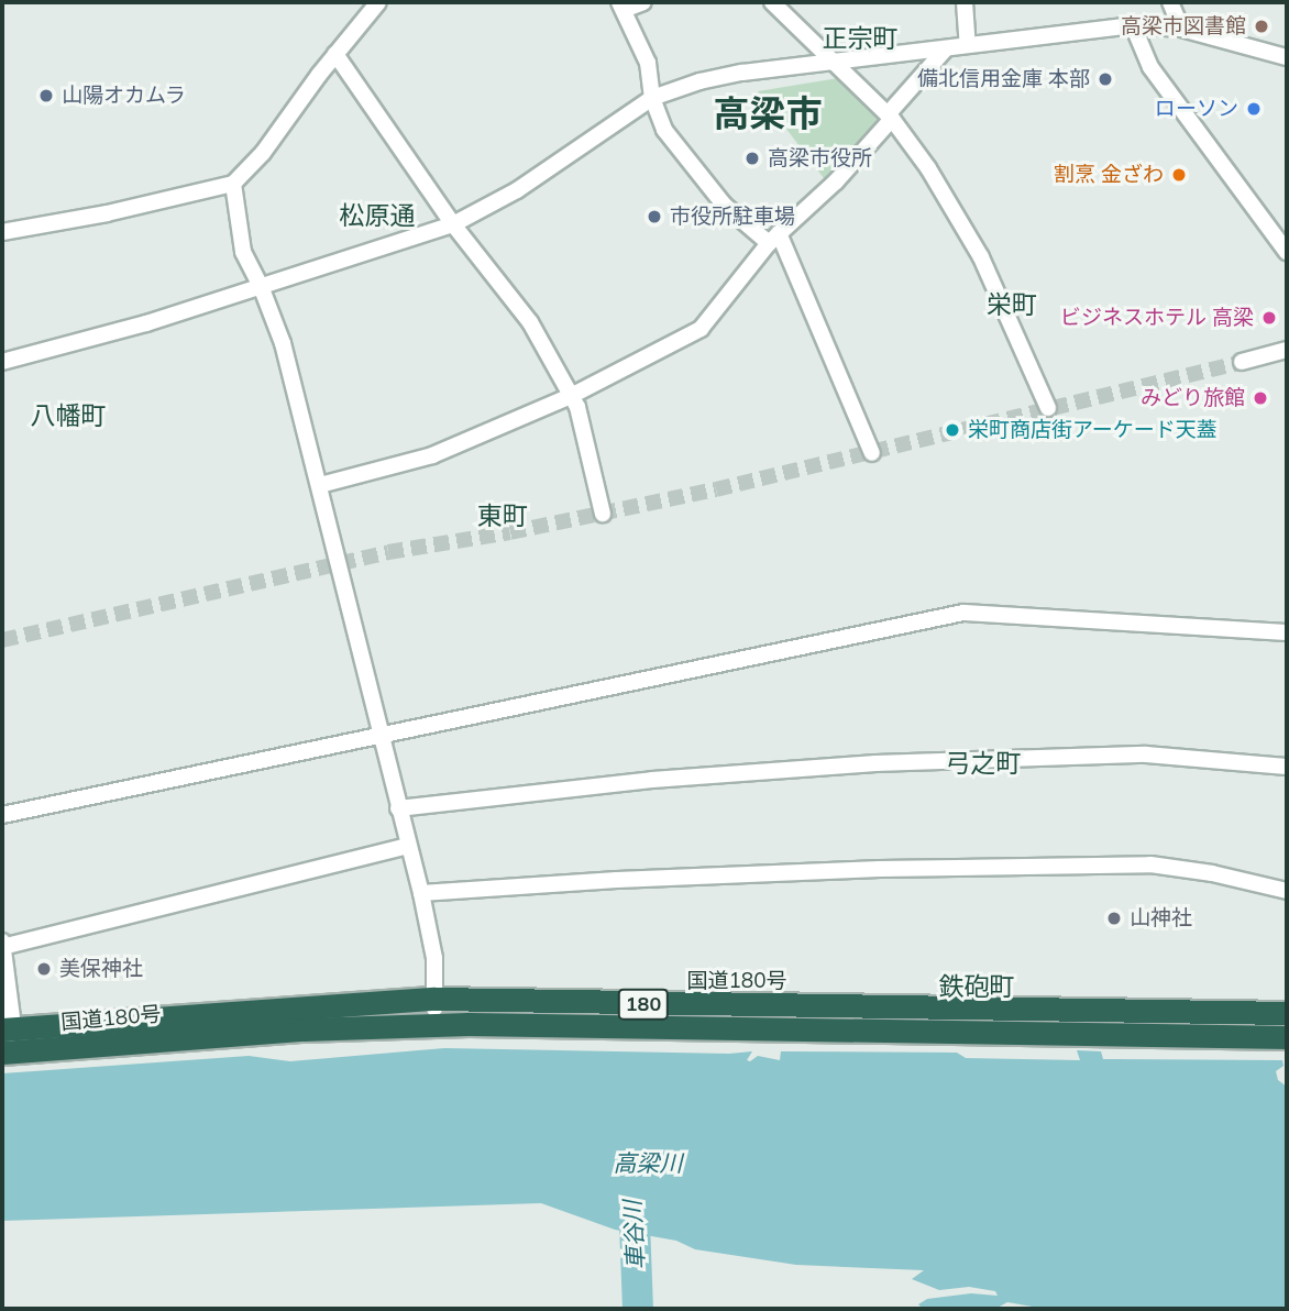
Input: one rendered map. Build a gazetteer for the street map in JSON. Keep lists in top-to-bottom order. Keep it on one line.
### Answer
{"streets":{"highway":["国道180号","180"]},"districts":["正宗町","高梁市","松原通","栄町","八幡町","東町","弓之町","鉄砲町"],"water":["高梁川","車谷川"],"places":["高梁市図書館","備北信用金庫 本部","山陽オカムラ","ローソン","高梁市役所","割烹 金ざわ","市役所駐車場","ビジネスホテル 高梁","みどり旅館","栄町商店街アーケード天蓋","山神社","美保神社"]}
